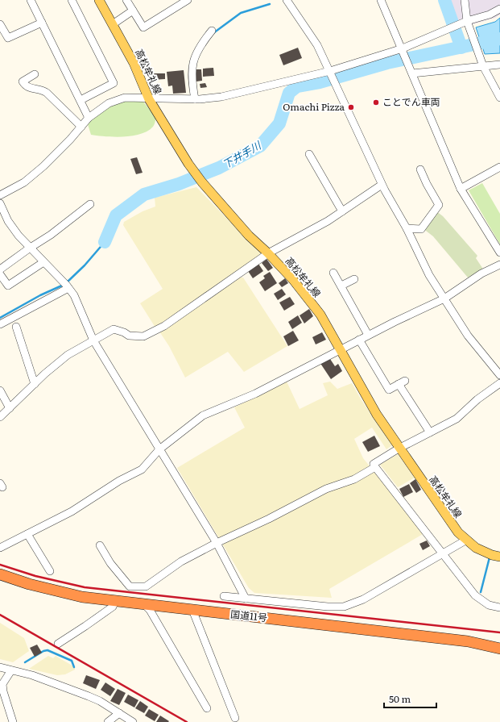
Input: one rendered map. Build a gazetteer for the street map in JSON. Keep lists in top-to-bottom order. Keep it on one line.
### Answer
{"streets":{"highway":["国道11号"],"main road":["高松牟礼線"]},"water":["下井手川"],"places":["ことでん車両","Omachi Pizza"],"scale_bar":"50 m"}
